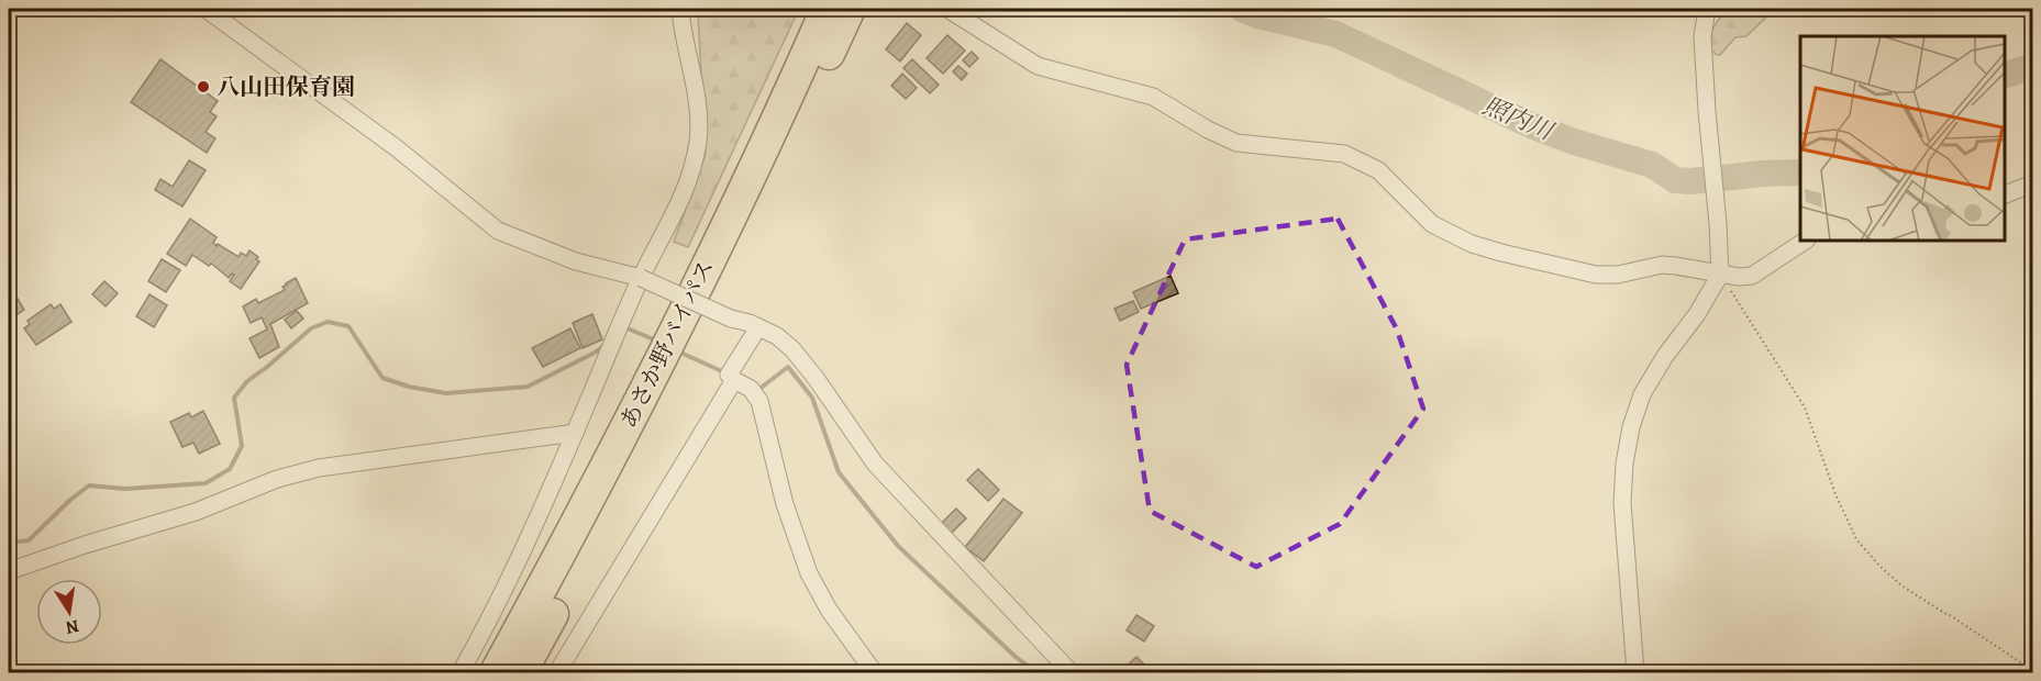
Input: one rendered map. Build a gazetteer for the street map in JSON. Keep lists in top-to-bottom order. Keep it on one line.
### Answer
{"streets":{"highway":["あさか野バイパス"]},"water":["照内川"],"places":["八山田保育園"],"north":"bottom"}
